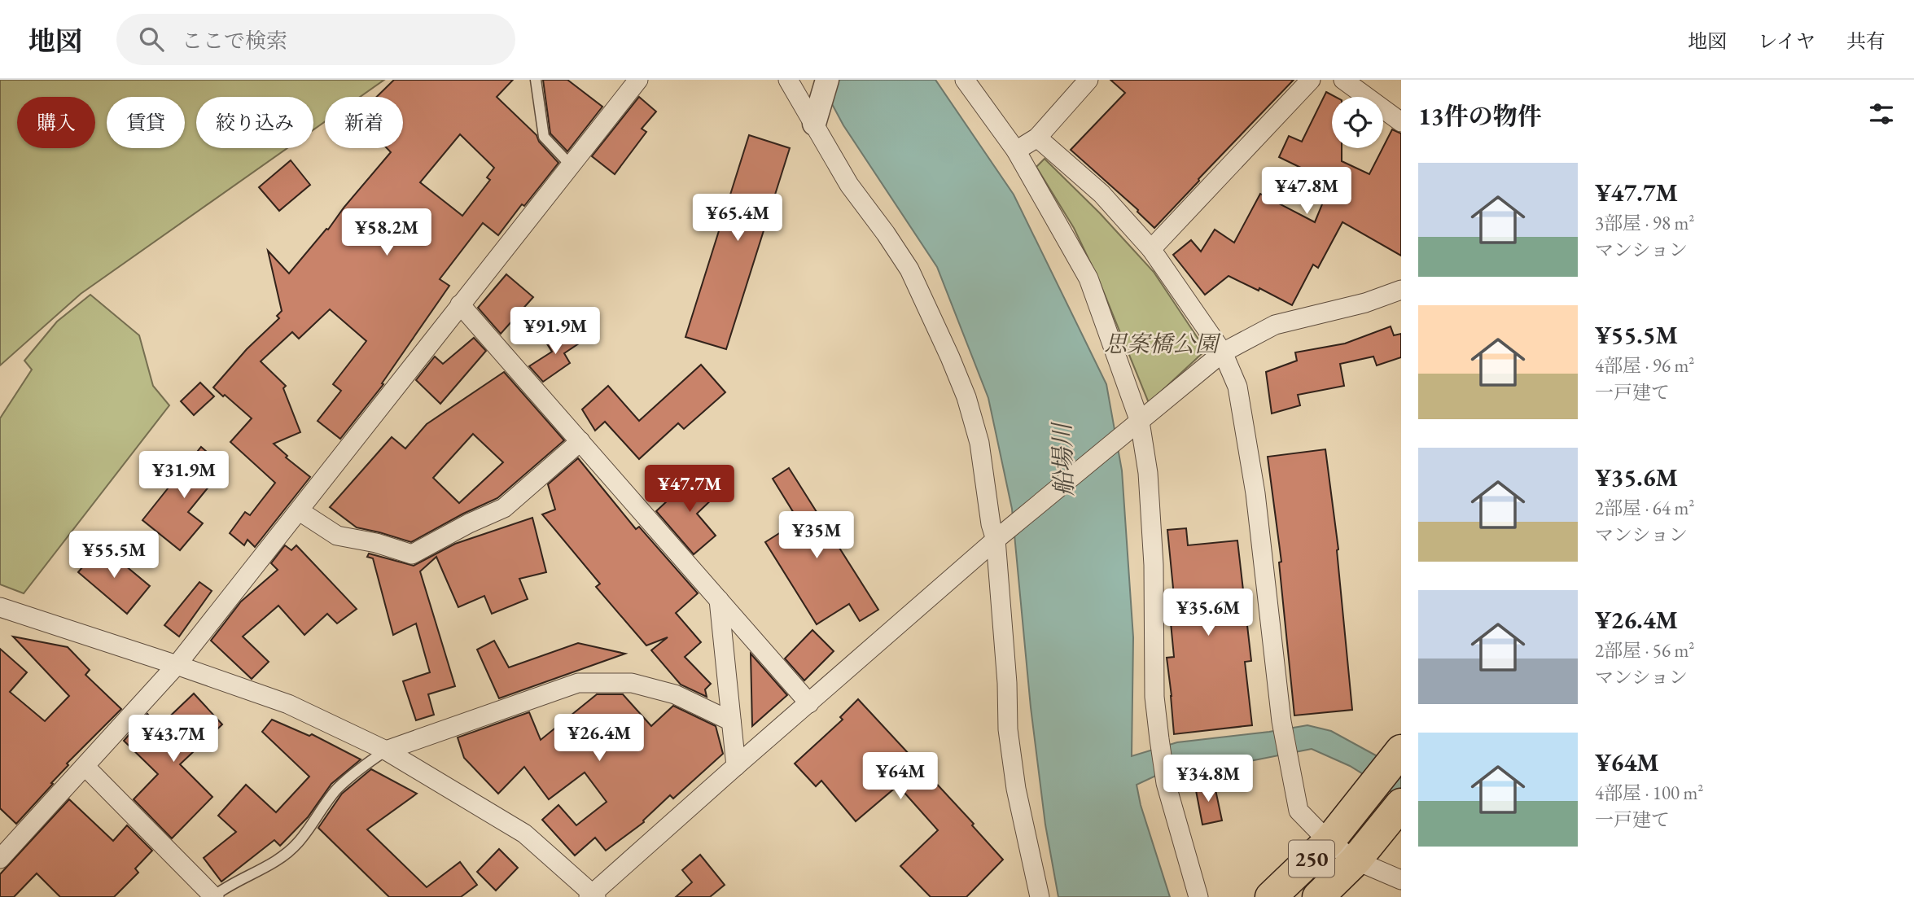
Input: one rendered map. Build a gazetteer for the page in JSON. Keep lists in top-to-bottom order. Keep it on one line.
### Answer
{"streets":{"highway":["250"]},"water":["船場川"],"parks":["思案橋公園"],"page":{"header":"地図","search":"ここで検索","nav":["地図","レイヤ","共有"],"heading":"13件の物件","chip":["購入","賃貸","絞り込み","新着"],"list":[{"name":"¥47.7M","note":"3部屋 · 98 m² · マンション"},{"name":"¥55.5M","note":"4部屋 · 96 m² · 一戸建て"},{"name":"¥35.6M","note":"2部屋 · 64 m² · マンション"},{"name":"¥26.4M","note":"2部屋 · 56 m² · マンション"},{"name":"¥64M","note":"4部屋 · 100 m² · 一戸建て"}],"price":["¥47.8M","¥65.4M","¥58.2M","¥91.9M","¥31.9M","¥47.7M","¥35M","¥55.5M","¥35.6M","¥26.4M","¥43.7M","¥64M","¥34.8M"]}}
